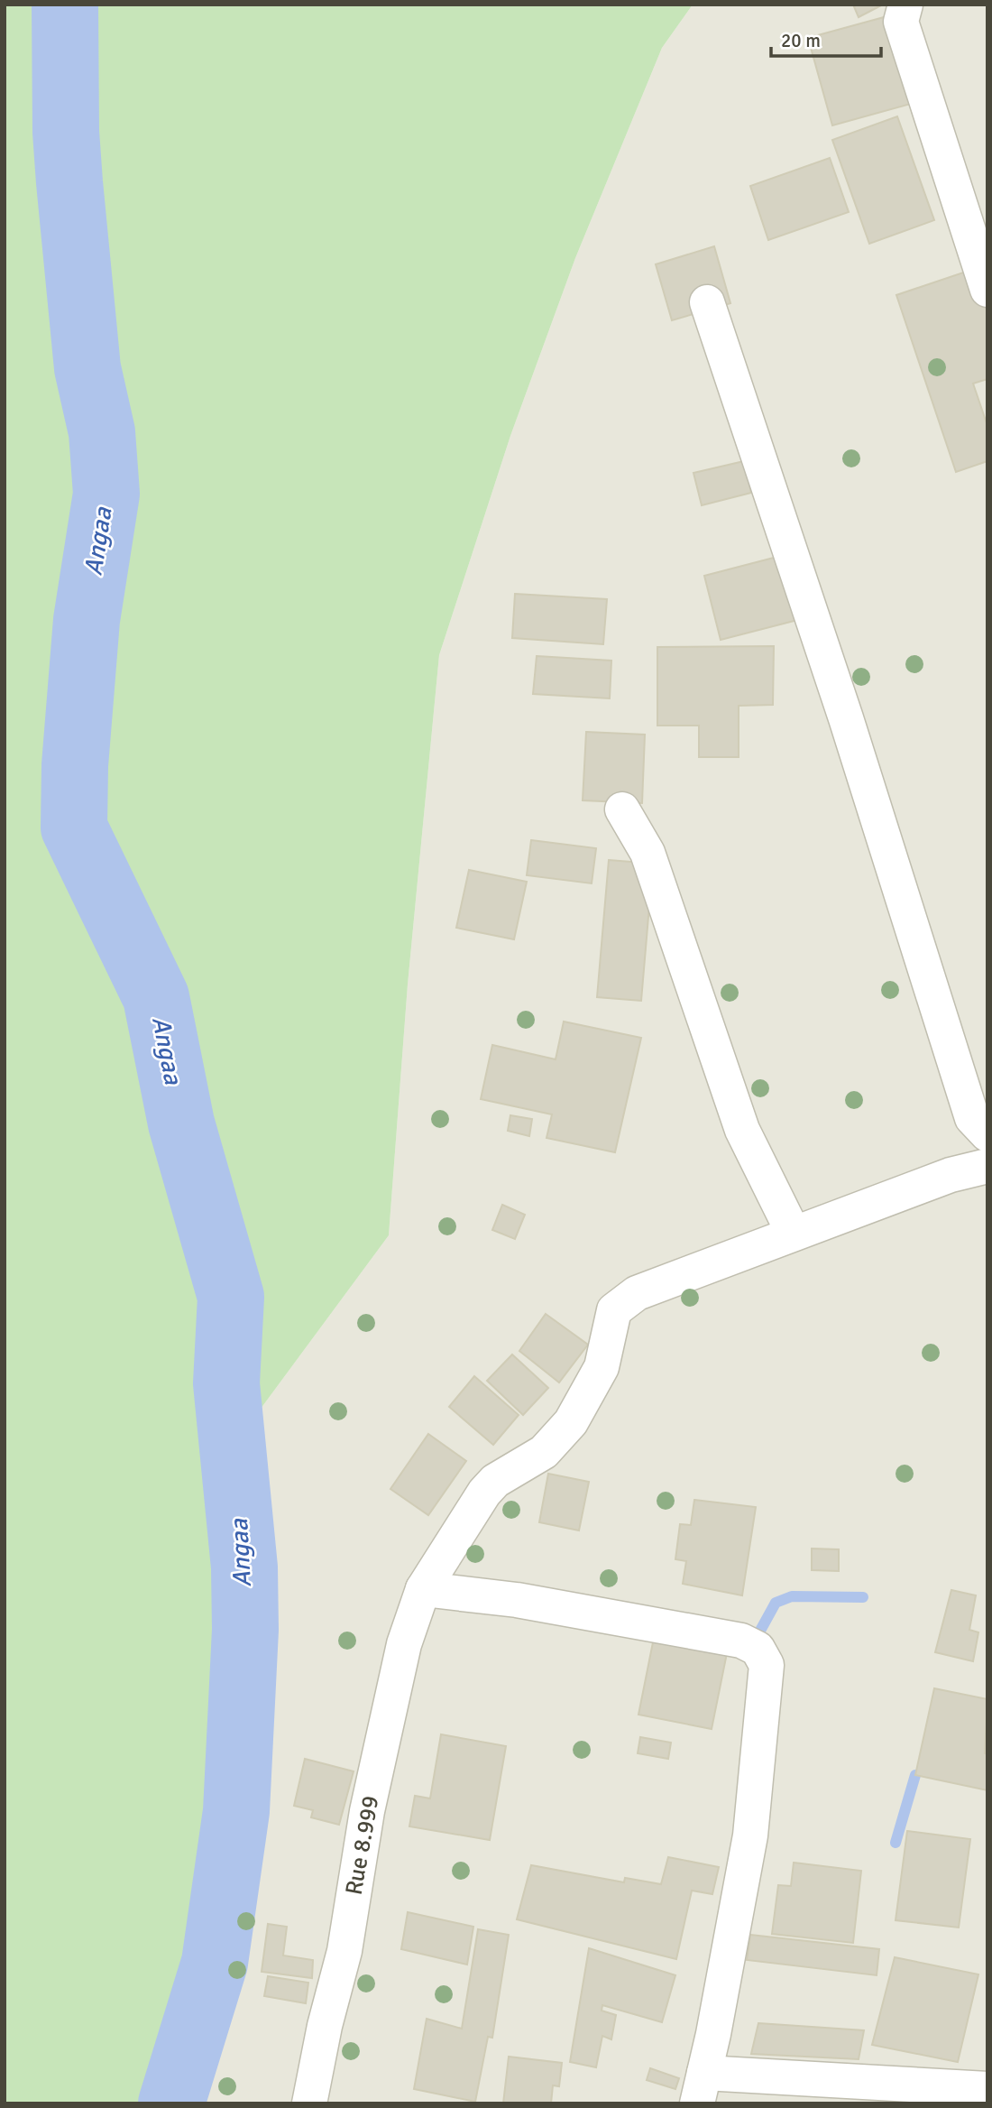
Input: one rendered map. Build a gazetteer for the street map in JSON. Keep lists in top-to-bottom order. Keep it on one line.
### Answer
{"streets":{"street":["Rue 8.999"]},"water":["Angaa"],"scale_bar":"20 m"}
